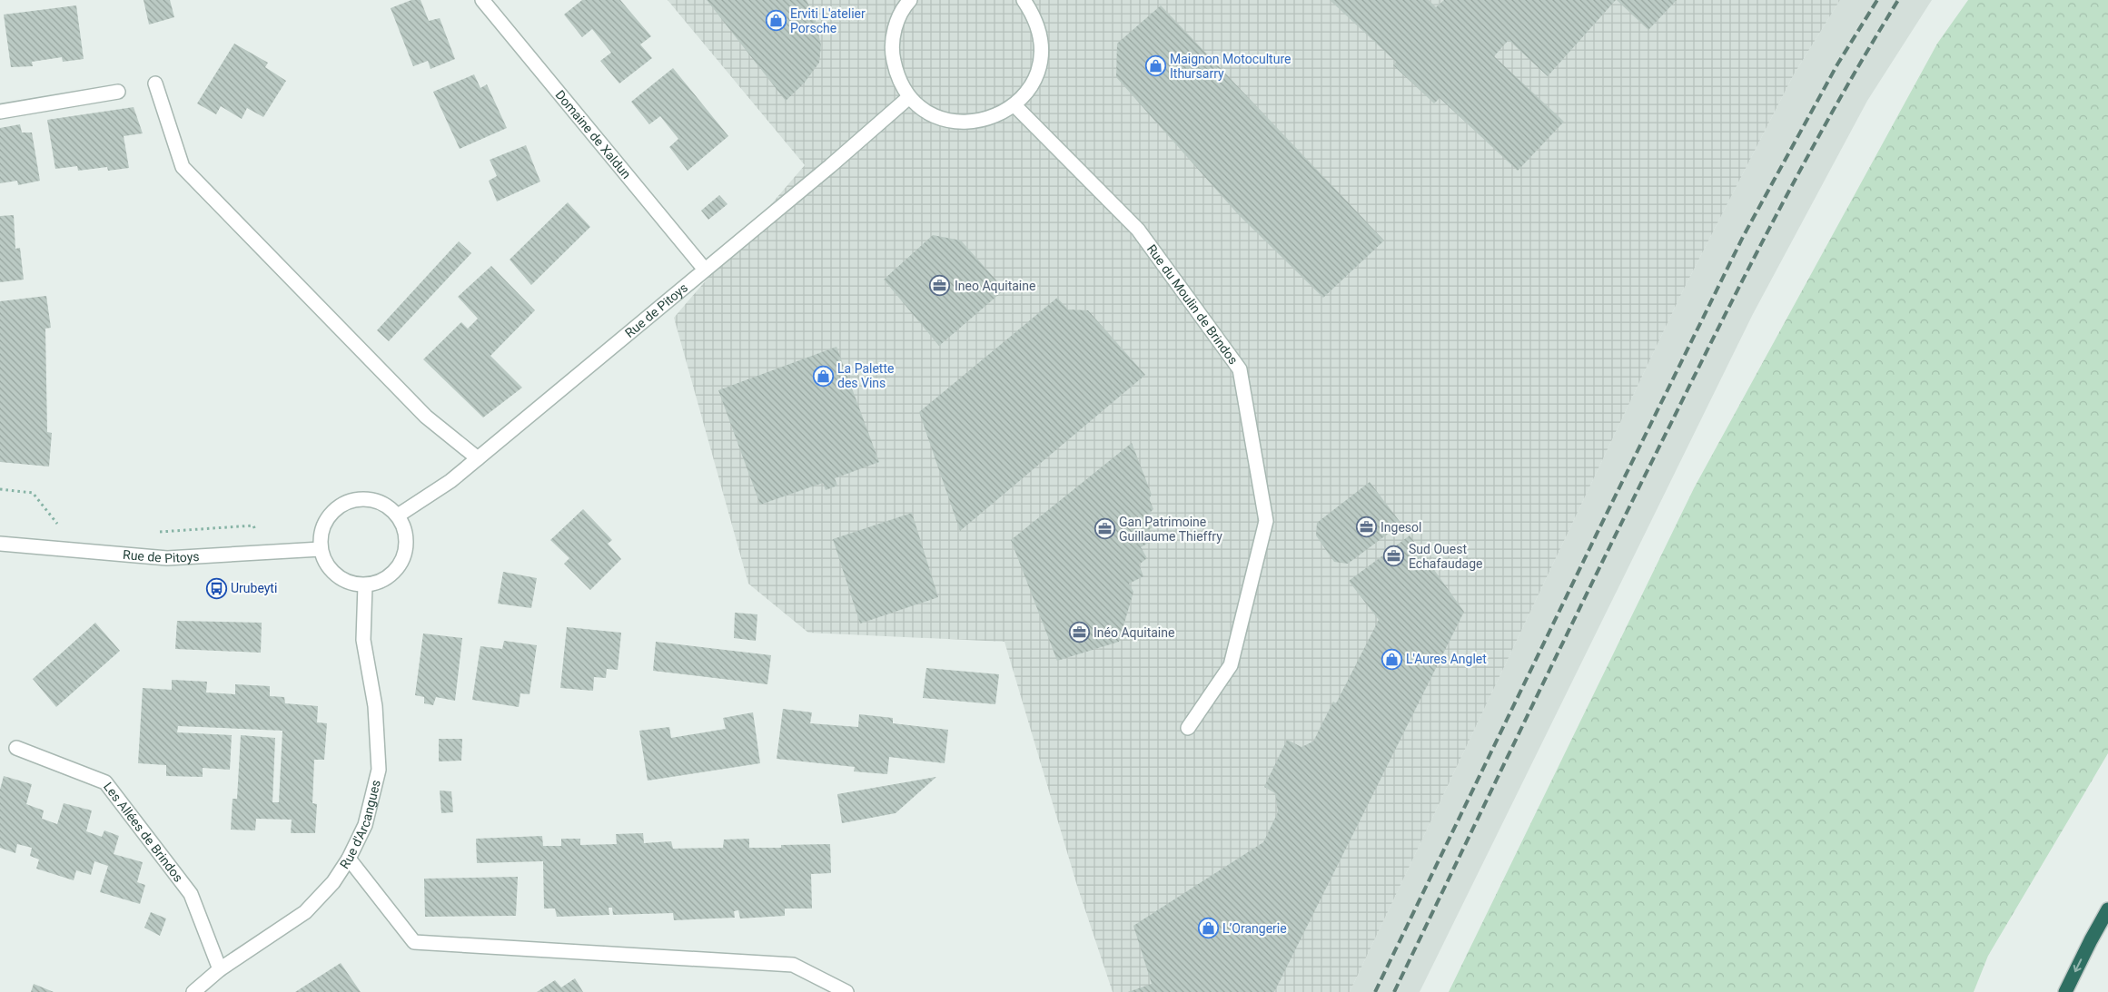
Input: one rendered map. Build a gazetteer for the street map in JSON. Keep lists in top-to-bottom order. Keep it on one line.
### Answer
{"streets":{"street":["Domaine de Xaldun","Rue du Moulin de Brindos","Rue de Pitoys","Rue d'Arcangues","Les Allées de Brindos"]},"crossings":[["Domaine de Xaldun","Rue de Pitoys"],["Rue de Pitoys","Rue d'Arcangues"],["Rue d'Arcangues","Les Allées de Brindos"]],"places":{"shop":["Erviti L'atelier Porsche","Maignon Motoculture Ithursarry","La Palette des Vins","L'Aures Anglet","L’Orangerie"],"office":["Ineo Aquitaine","Ingesol","Gan Patrimoine Guillaume Thieffry","Sud Ouest Echafaudage","Inéo Aquitaine"],"bus stop":["Urubeyti"]}}
